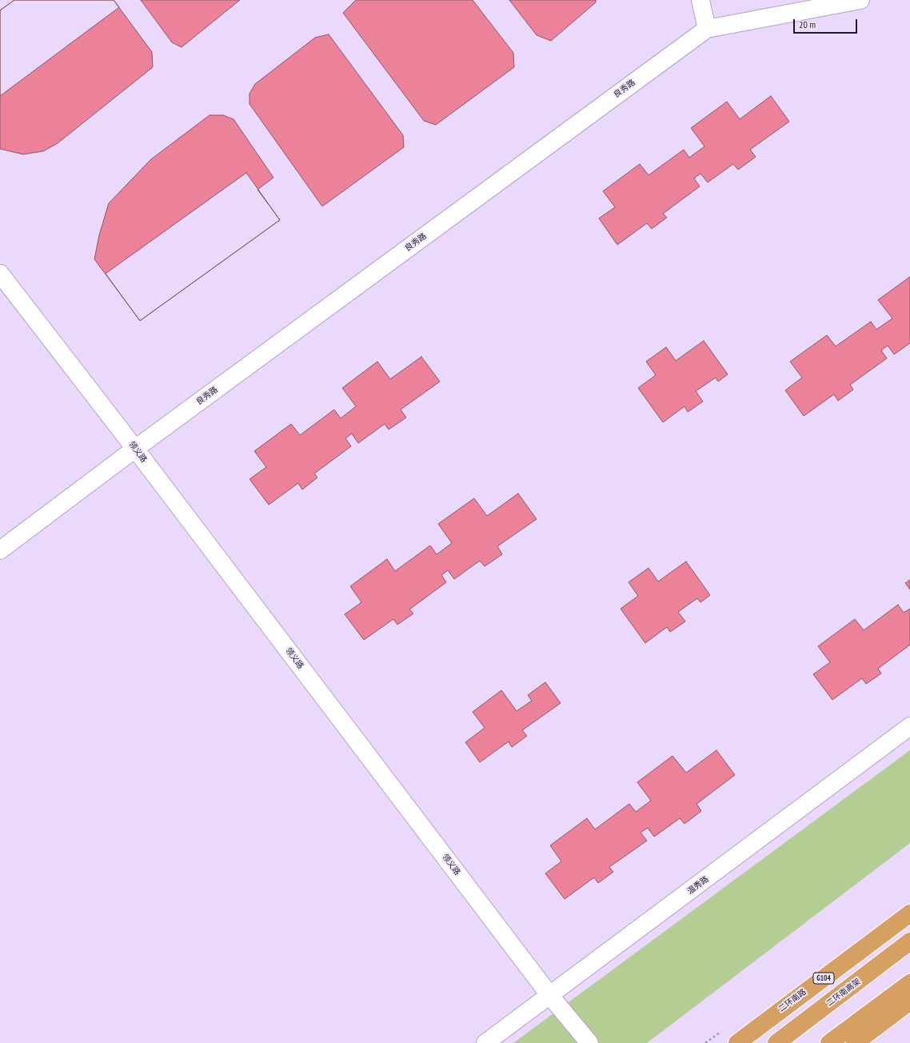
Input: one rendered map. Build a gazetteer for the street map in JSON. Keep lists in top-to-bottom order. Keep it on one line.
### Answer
{"streets":{"highway":["G104","二环南高架","二环南路"],"street":["良秀路","领义路","温秀路"]},"crossings":[["良秀路","领义路"],["领义路","温秀路"]],"scale_bar":"20 m"}
